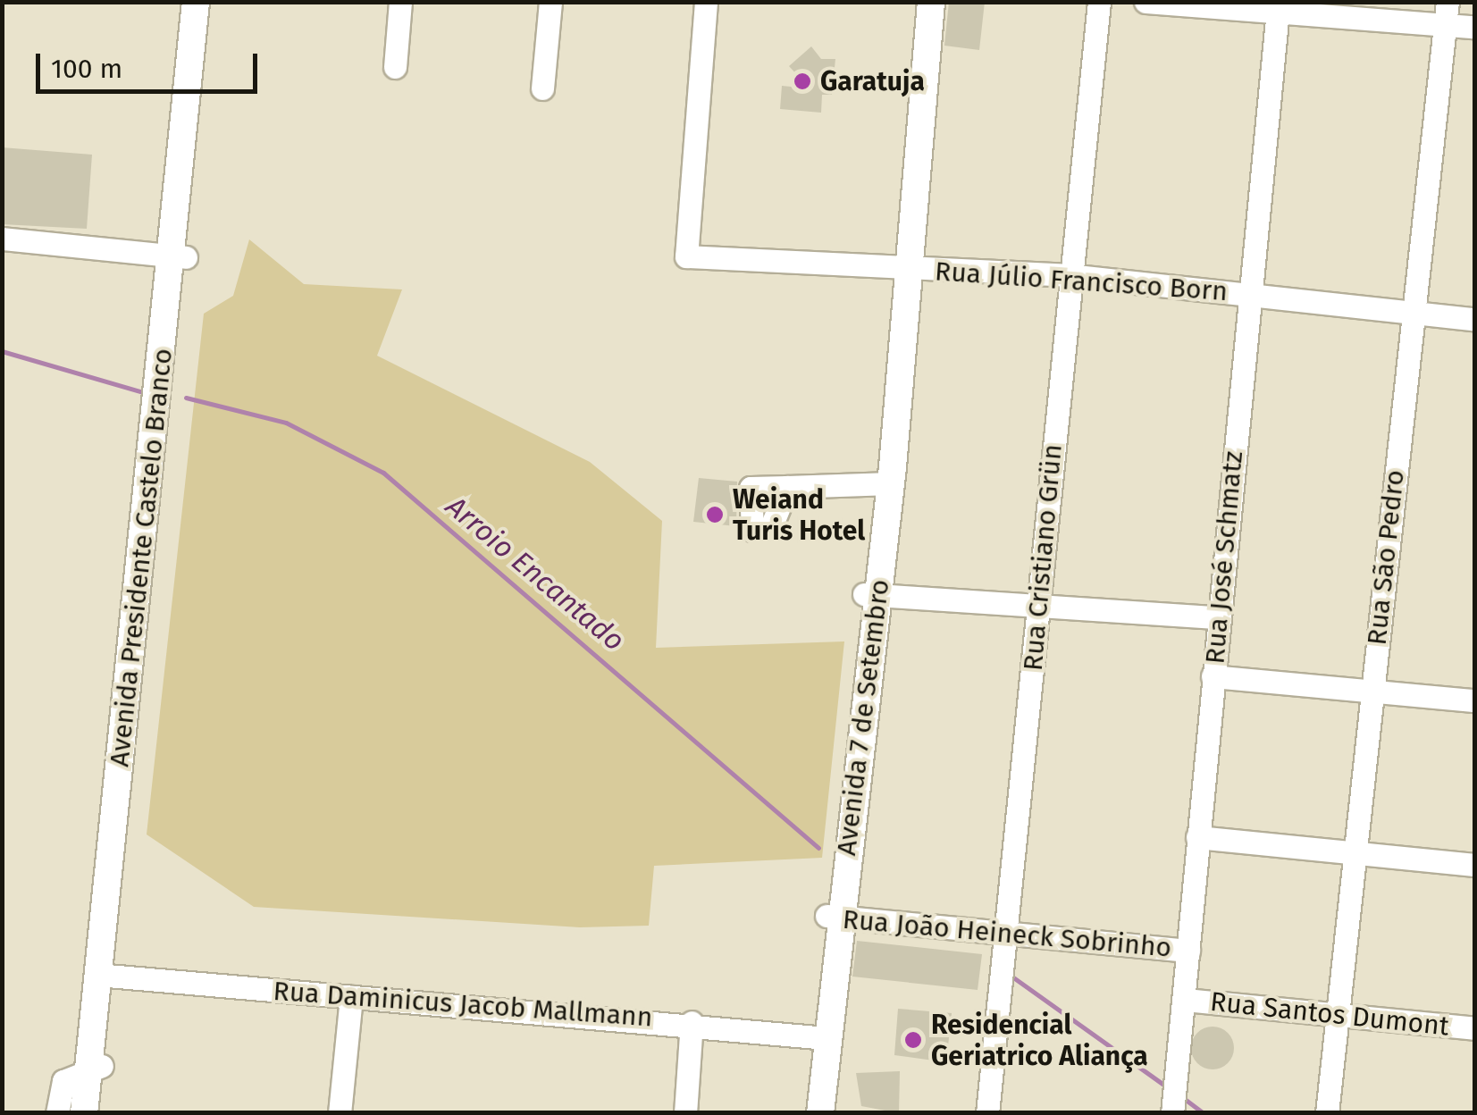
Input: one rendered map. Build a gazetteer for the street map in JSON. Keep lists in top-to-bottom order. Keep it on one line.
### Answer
{"streets":{"main road":["Avenida Presidente Castelo Branco","Avenida 7 de Setembro"],"street":["Rua Júlio Francisco Born","Rua Cristiano Grün","Rua José Schmatz","Rua São Pedro","Rua João Heineck Sobrinho","Rua Daminicus Jacob Mallmann","Rua Santos Dumont"]},"crossings":[["Rua Júlio Francisco Born","Rua Cristiano Grün"],["Rua Júlio Francisco Born","Rua José Schmatz"],["Rua Júlio Francisco Born","Rua São Pedro"],["Rua Júlio Francisco Born","Avenida 7 de Setembro"],["Avenida Presidente Castelo Branco","Rua Daminicus Jacob Mallmann"],["Rua Cristiano Grün","Rua João Heineck Sobrinho"],["Rua José Schmatz","Rua João Heineck Sobrinho"],["Rua José Schmatz","Rua Santos Dumont"],["Rua São Pedro","Rua Santos Dumont"],["Avenida 7 de Setembro","Rua João Heineck Sobrinho"],["Avenida 7 de Setembro","Rua Daminicus Jacob Mallmann"]],"water":["Arroio Encantado"],"places":["Garatuja","Weiand Turis Hotel","Residencial Geriatrico Aliança"],"scale_bar":"100 m"}
